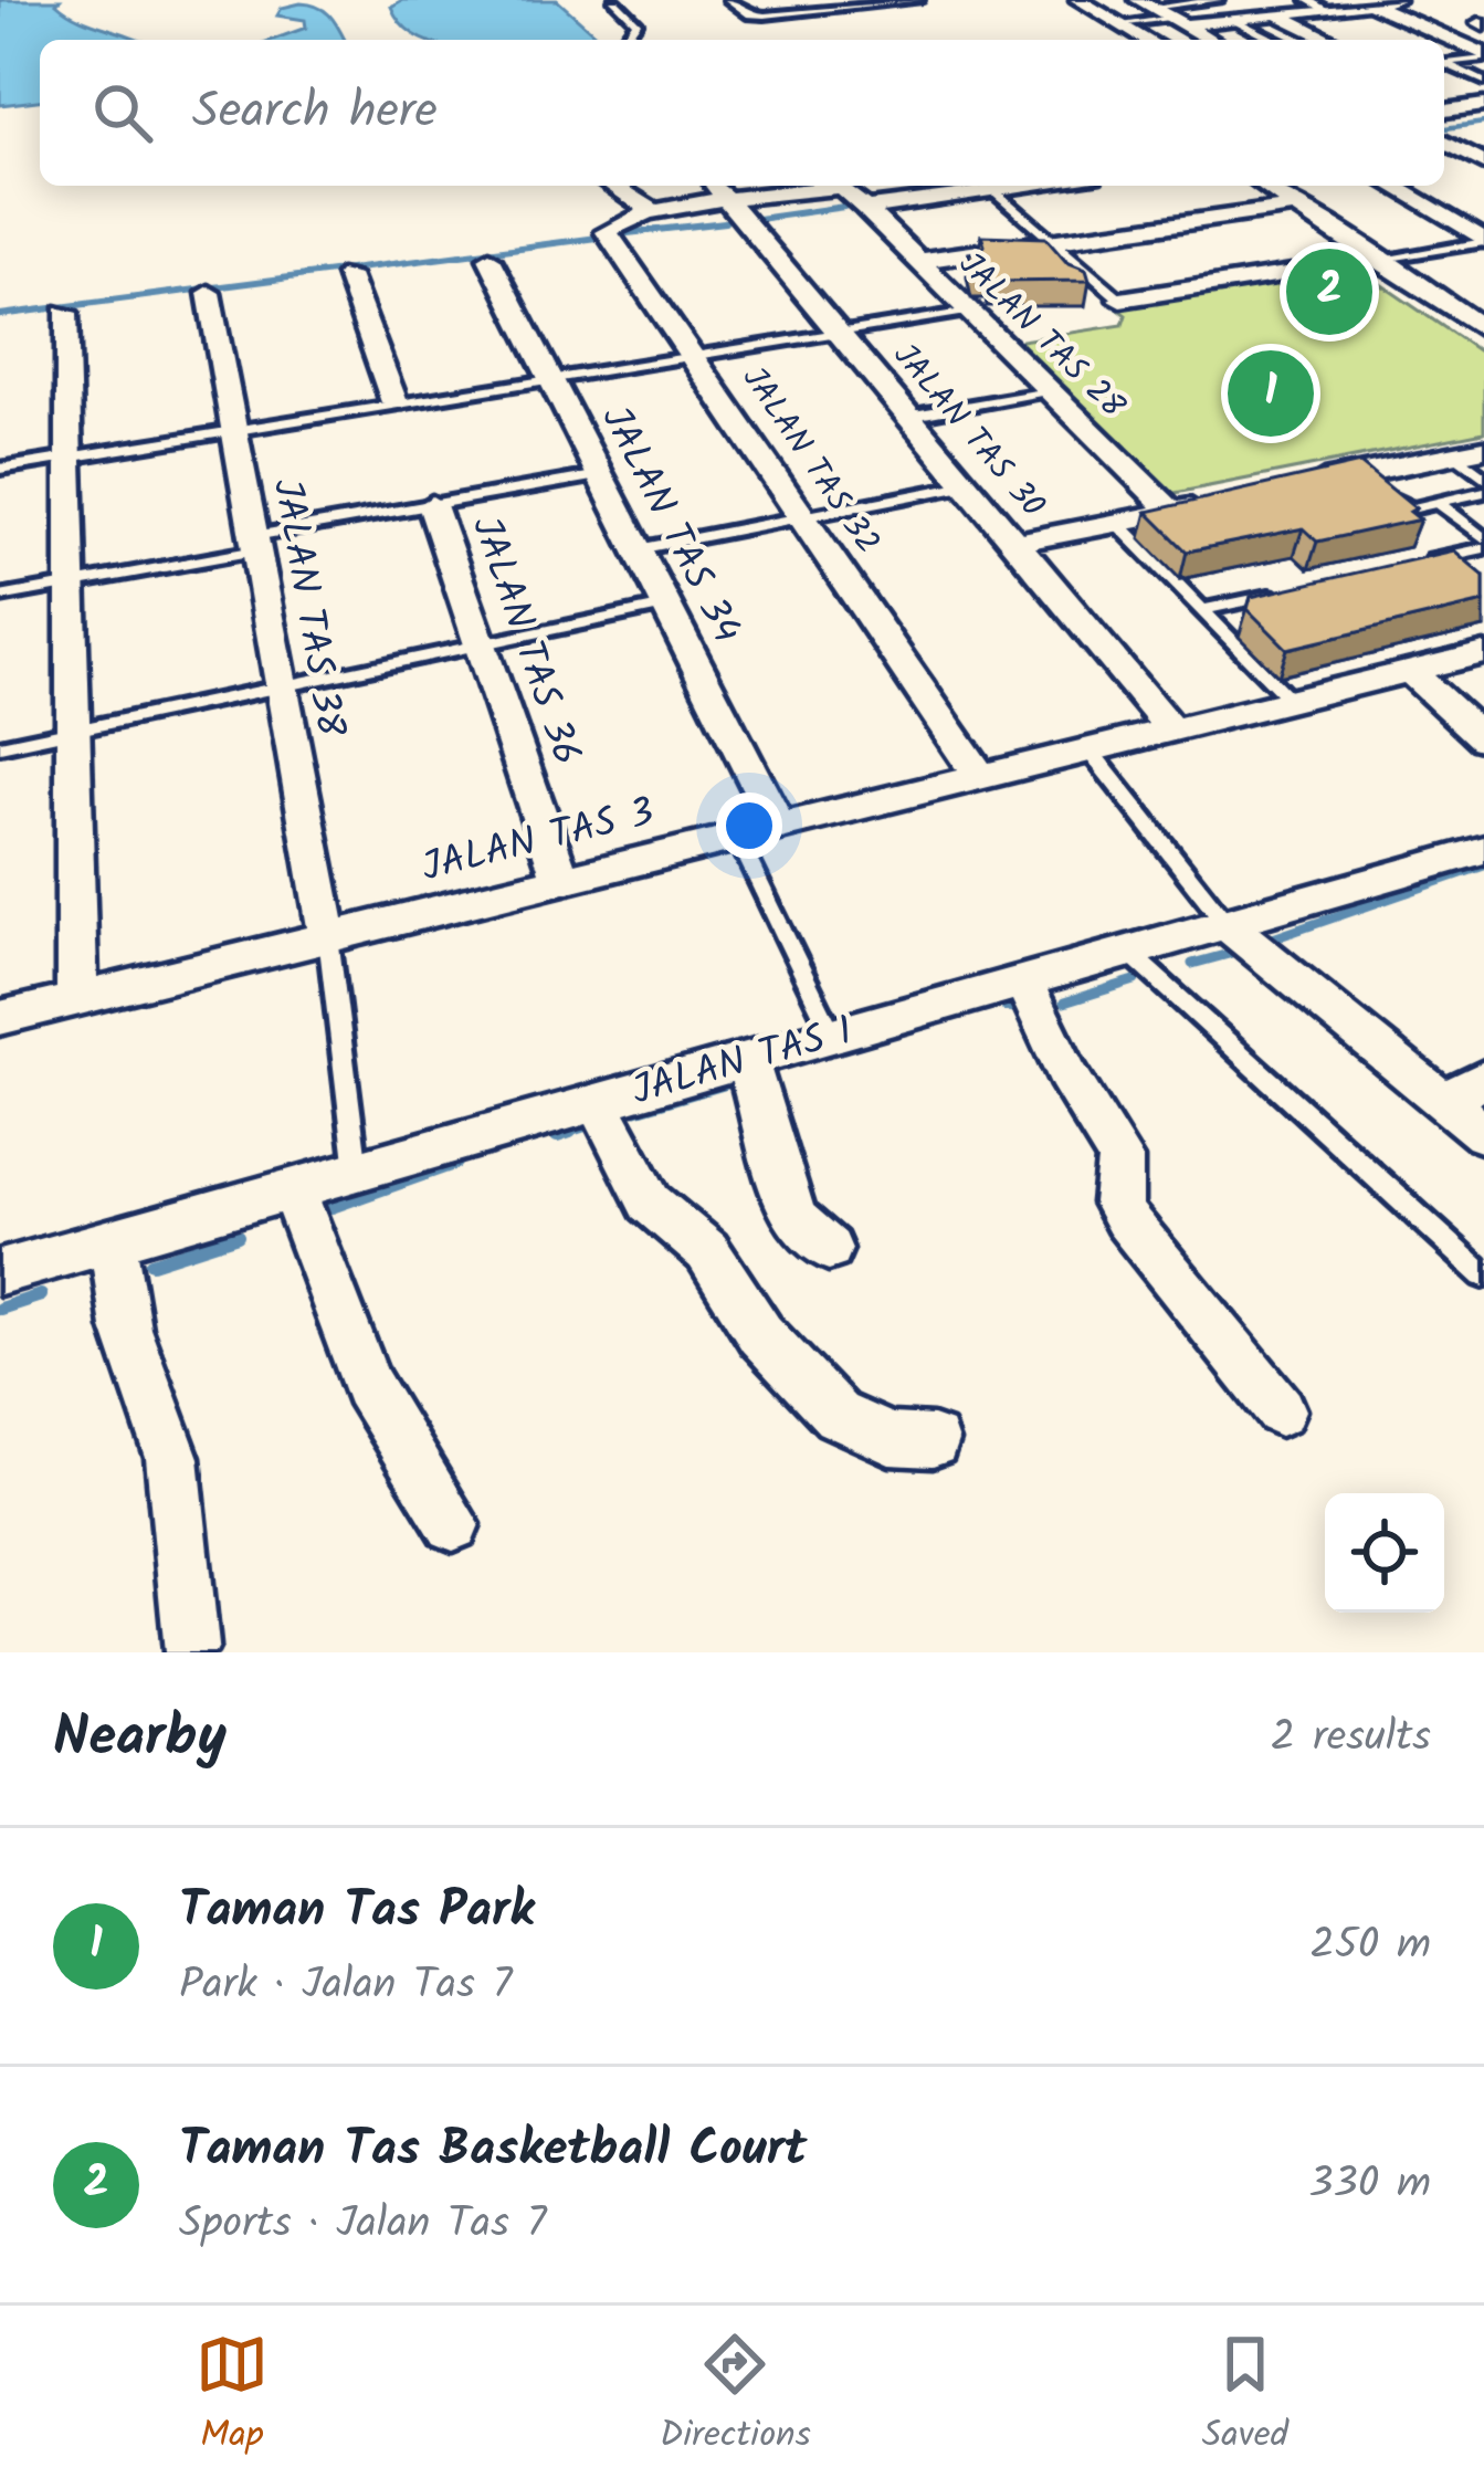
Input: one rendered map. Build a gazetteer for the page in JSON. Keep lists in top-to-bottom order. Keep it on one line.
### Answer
{"streets":{"street":["JALAN TAS 28","JALAN TAS 30","JALAN TAS 32","JALAN TAS 34","JALAN TAS 38","JALAN TAS 36","JALAN TAS 3","JALAN TAS 1"]},"crossings":[["JALAN TAS 30","JALAN TAS 3"],["JALAN TAS 32","JALAN TAS 3"],["JALAN TAS 34","JALAN TAS 3"],["JALAN TAS 38","JALAN TAS 3"],["JALAN TAS 36","JALAN TAS 3"]],"page":{"search":"Search here","pins":["2","1"],"heading":["Nearby","2 results"],"list":[{"mark":"1","name":"Taman Tas Park","note":"Park · Jalan Tas 7","value":"250 m"},{"mark":"2","name":"Taman Tas Basketball Court","note":"Sports · Jalan Tas 7","value":"330 m"}],"nav":["Map","Directions","Saved"]}}
